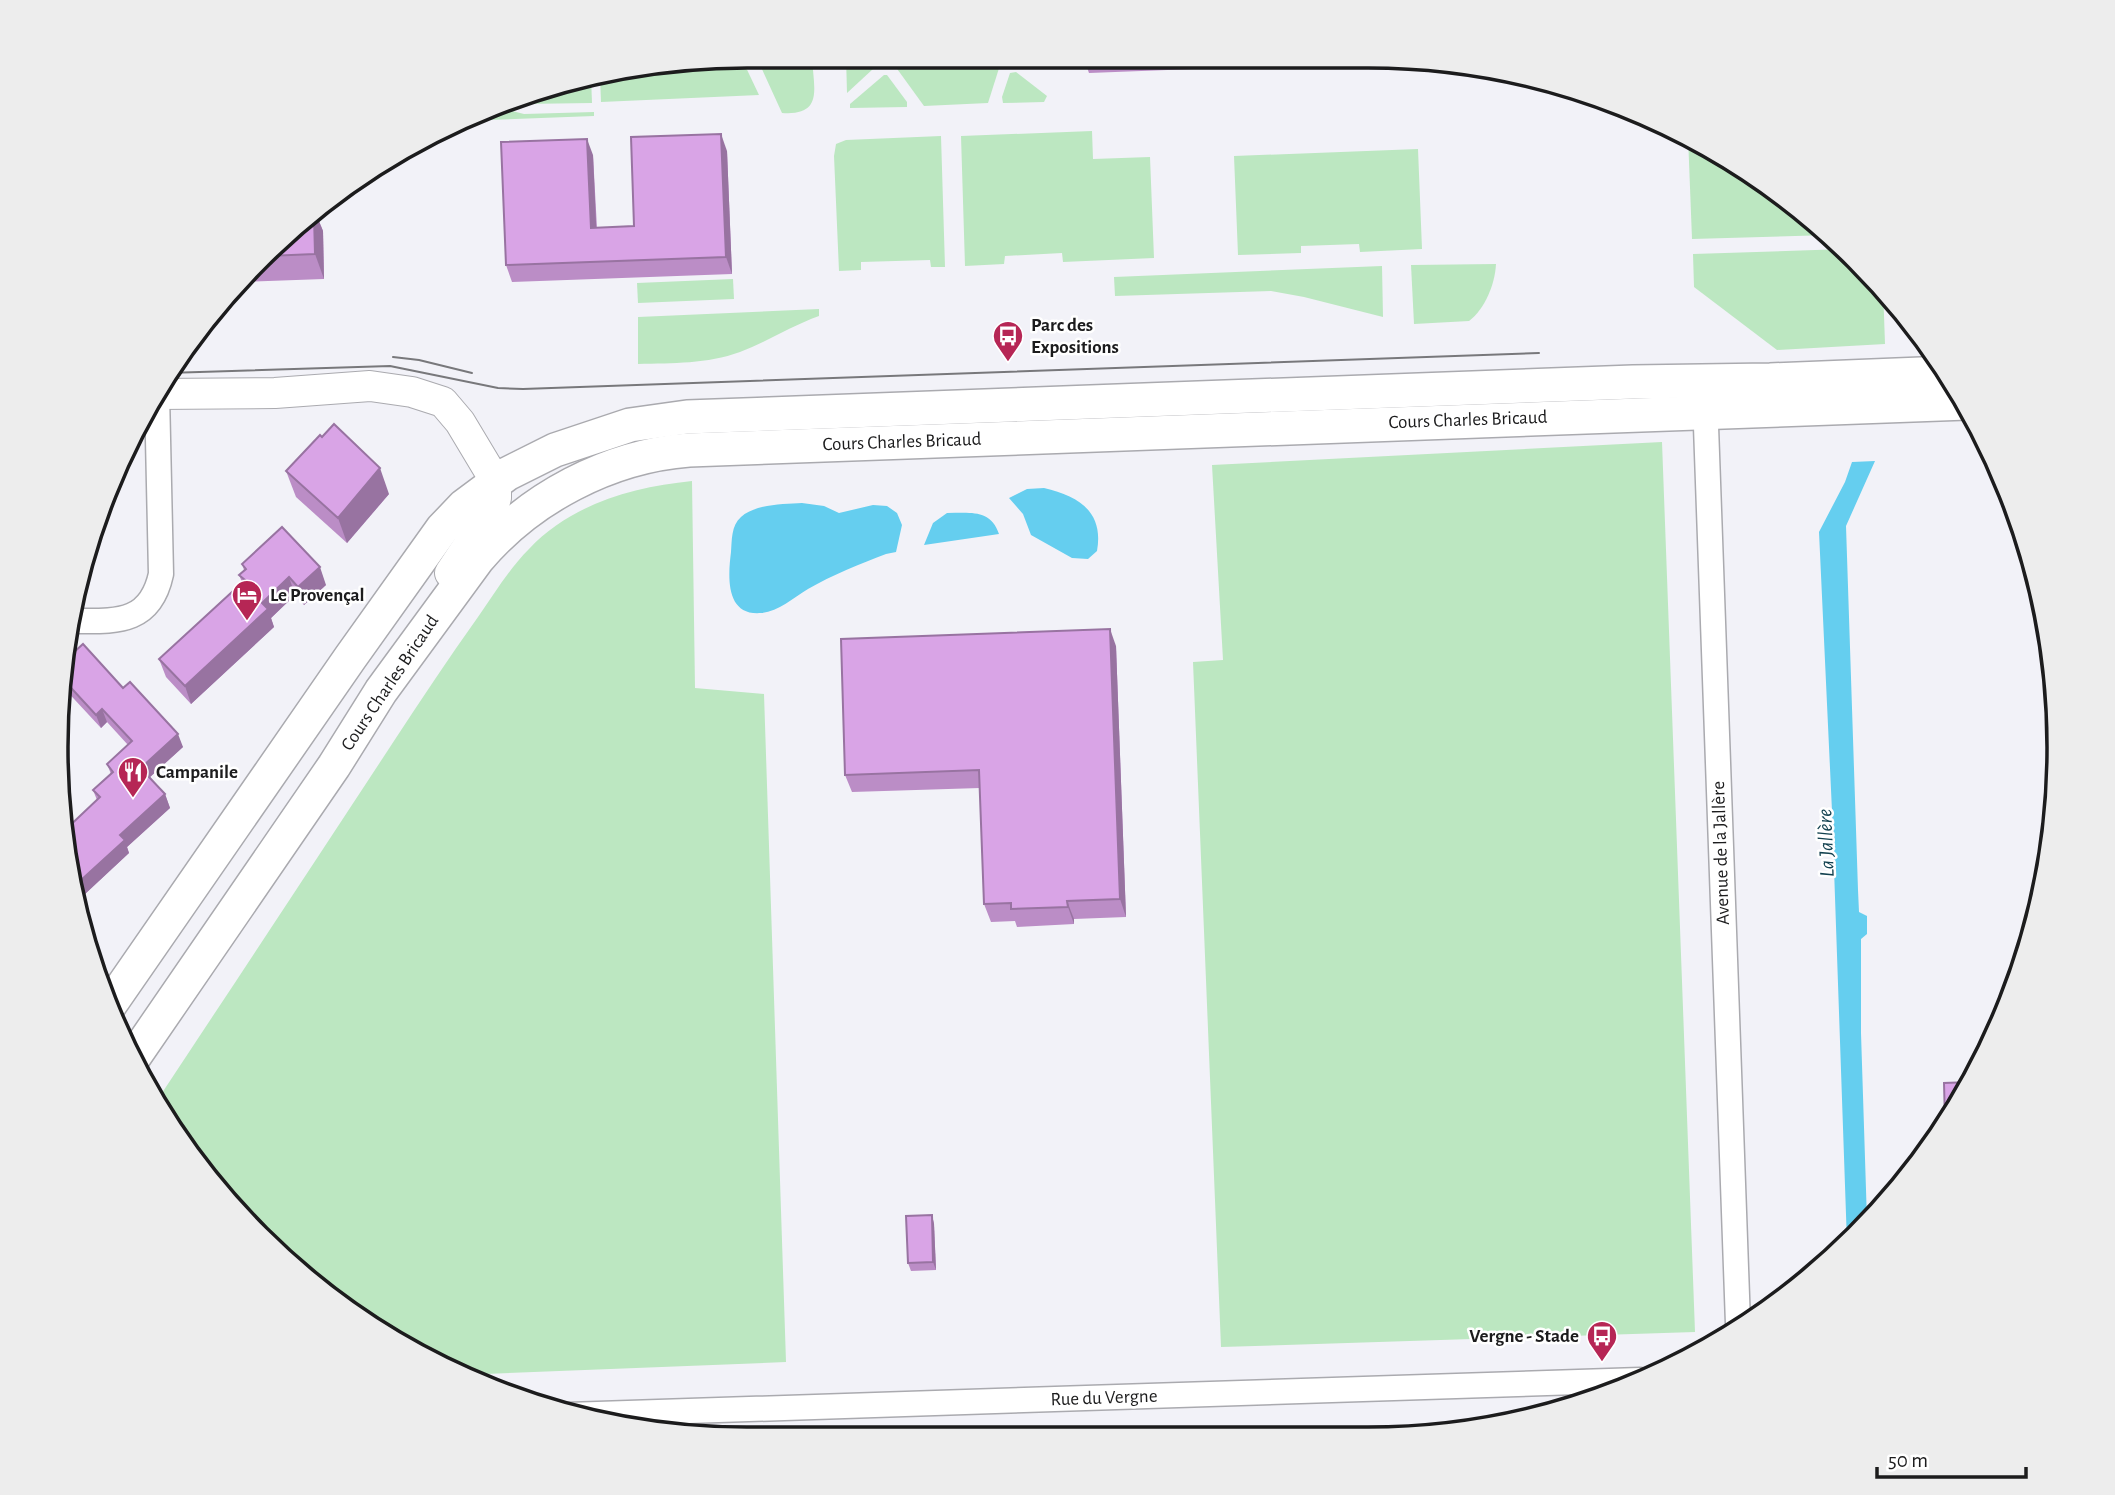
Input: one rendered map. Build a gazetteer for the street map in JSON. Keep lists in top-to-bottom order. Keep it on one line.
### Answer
{"streets":{"main road":["Cours Charles Bricaud"],"street":["Avenue de la Jallère","Rue du Vergne"]},"crossings":[["Cours Charles Bricaud","Avenue de la Jallère"]],"water":["La Jallère"],"places":{"bus stop":["Parc des Expositions","Vergne - Stade"],"hotel":["Le Provençal"],"restaurant":["Campanile"]},"scale_bar":"50 m"}
